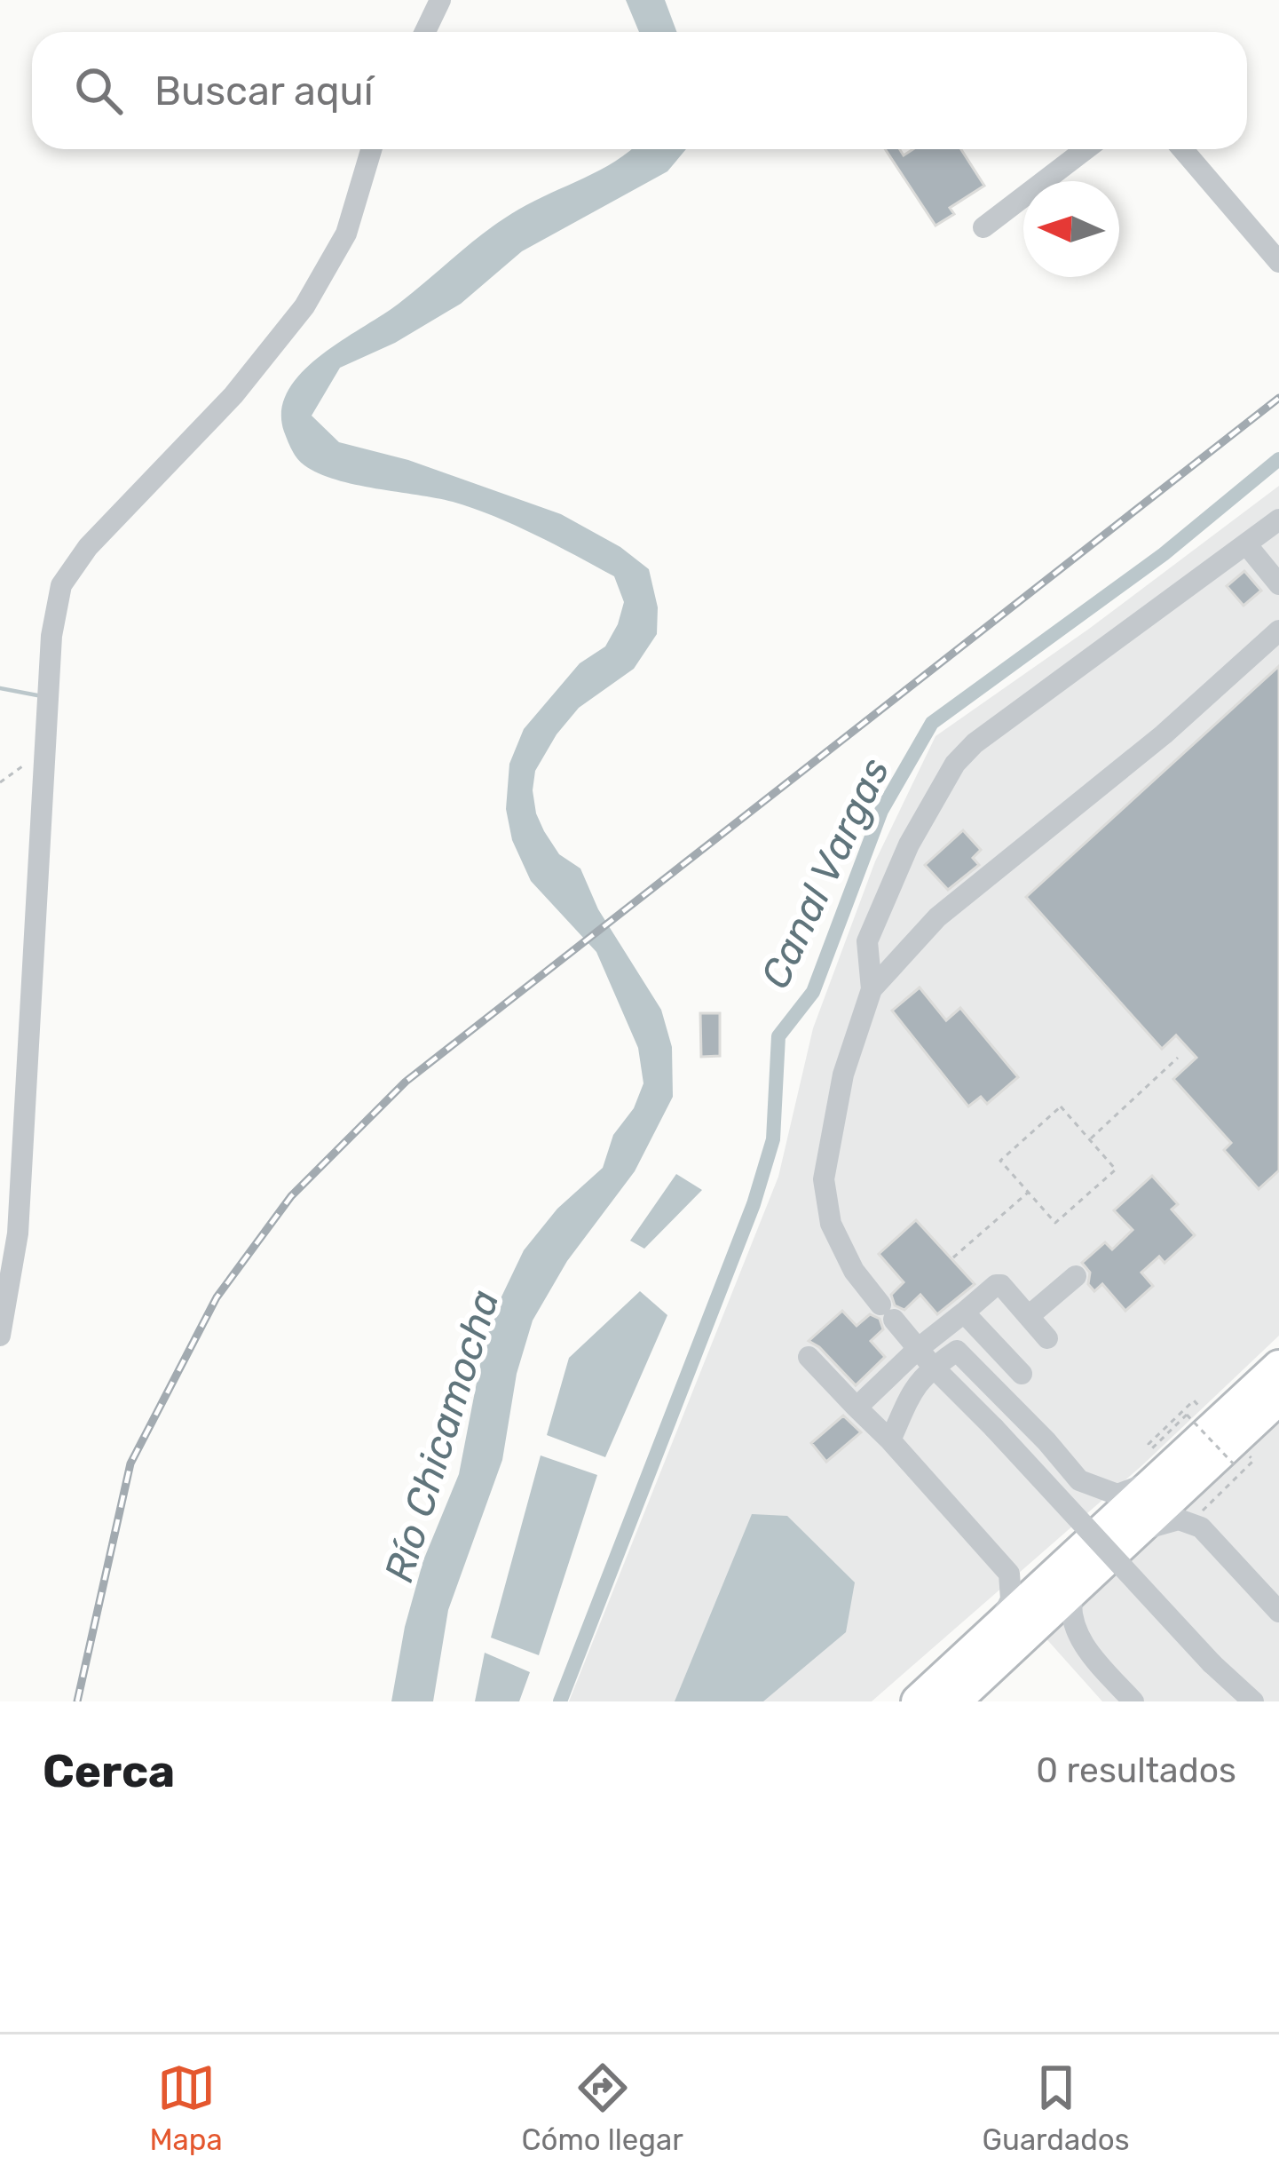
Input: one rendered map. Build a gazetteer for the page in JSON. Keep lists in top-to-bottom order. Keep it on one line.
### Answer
{"water":["Canal Vargas","Río Chicamocha"],"north":"left","page":{"search":"Buscar aquí","heading":["Cerca","0 resultados"],"nav":["Mapa","Cómo llegar","Guardados"]}}
